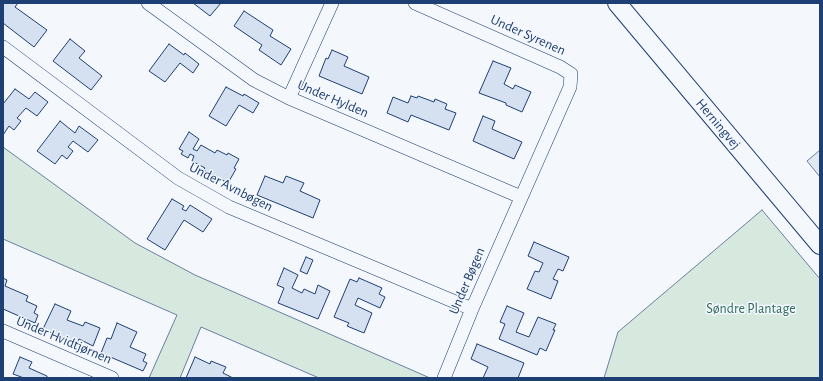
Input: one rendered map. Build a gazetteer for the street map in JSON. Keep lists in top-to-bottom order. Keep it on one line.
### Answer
{"streets":{"main road":["Herningvej"],"street":["Under Syrenen","Under Hylden","Under Avnbøgen","Under Bøgen","Under Hvidtjørnen"]},"crossings":[["Under Syrenen","Under Hylden"],["Under Syrenen","Under Bøgen"],["Under Hylden","Under Bøgen"],["Under Avnbøgen","Under Bøgen"]],"parks":["Søndre Plantage"]}
